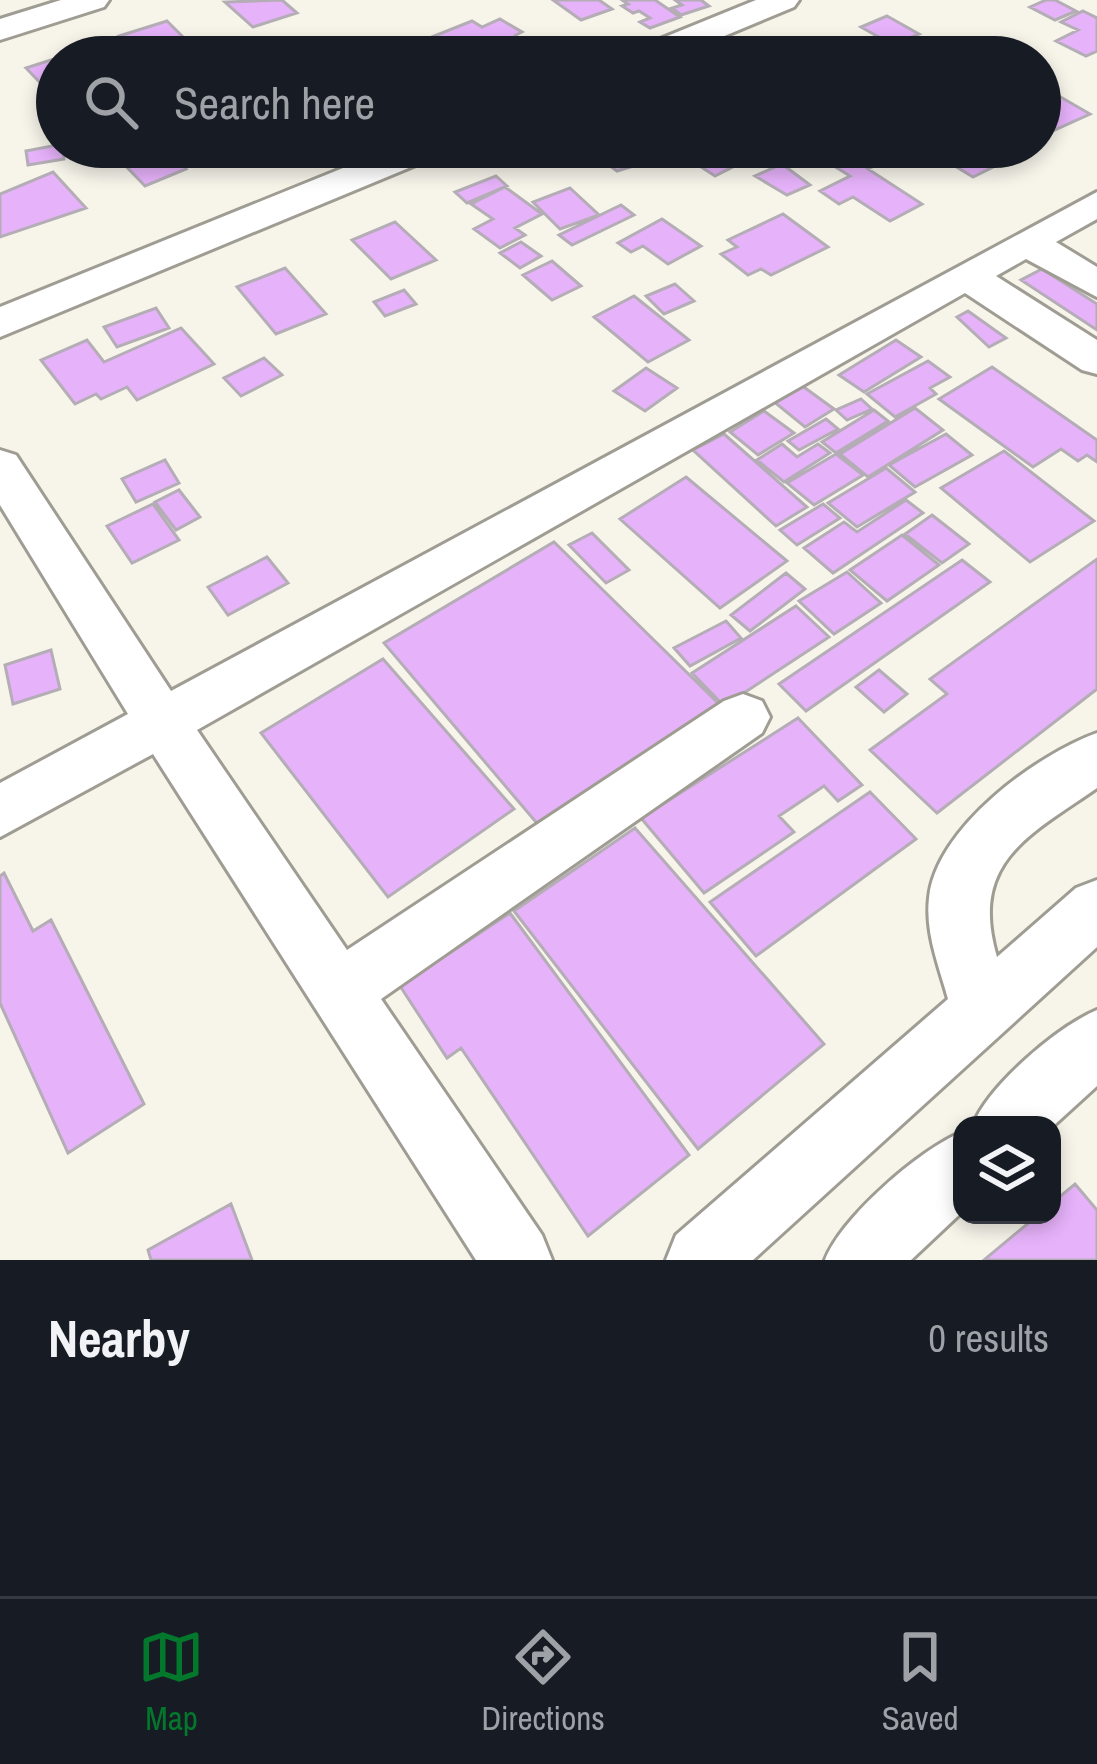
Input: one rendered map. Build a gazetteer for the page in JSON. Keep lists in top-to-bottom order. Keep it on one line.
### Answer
{"page":{"search":"Search here","heading":["Nearby","0 results"],"nav":["Map","Directions","Saved"]}}
